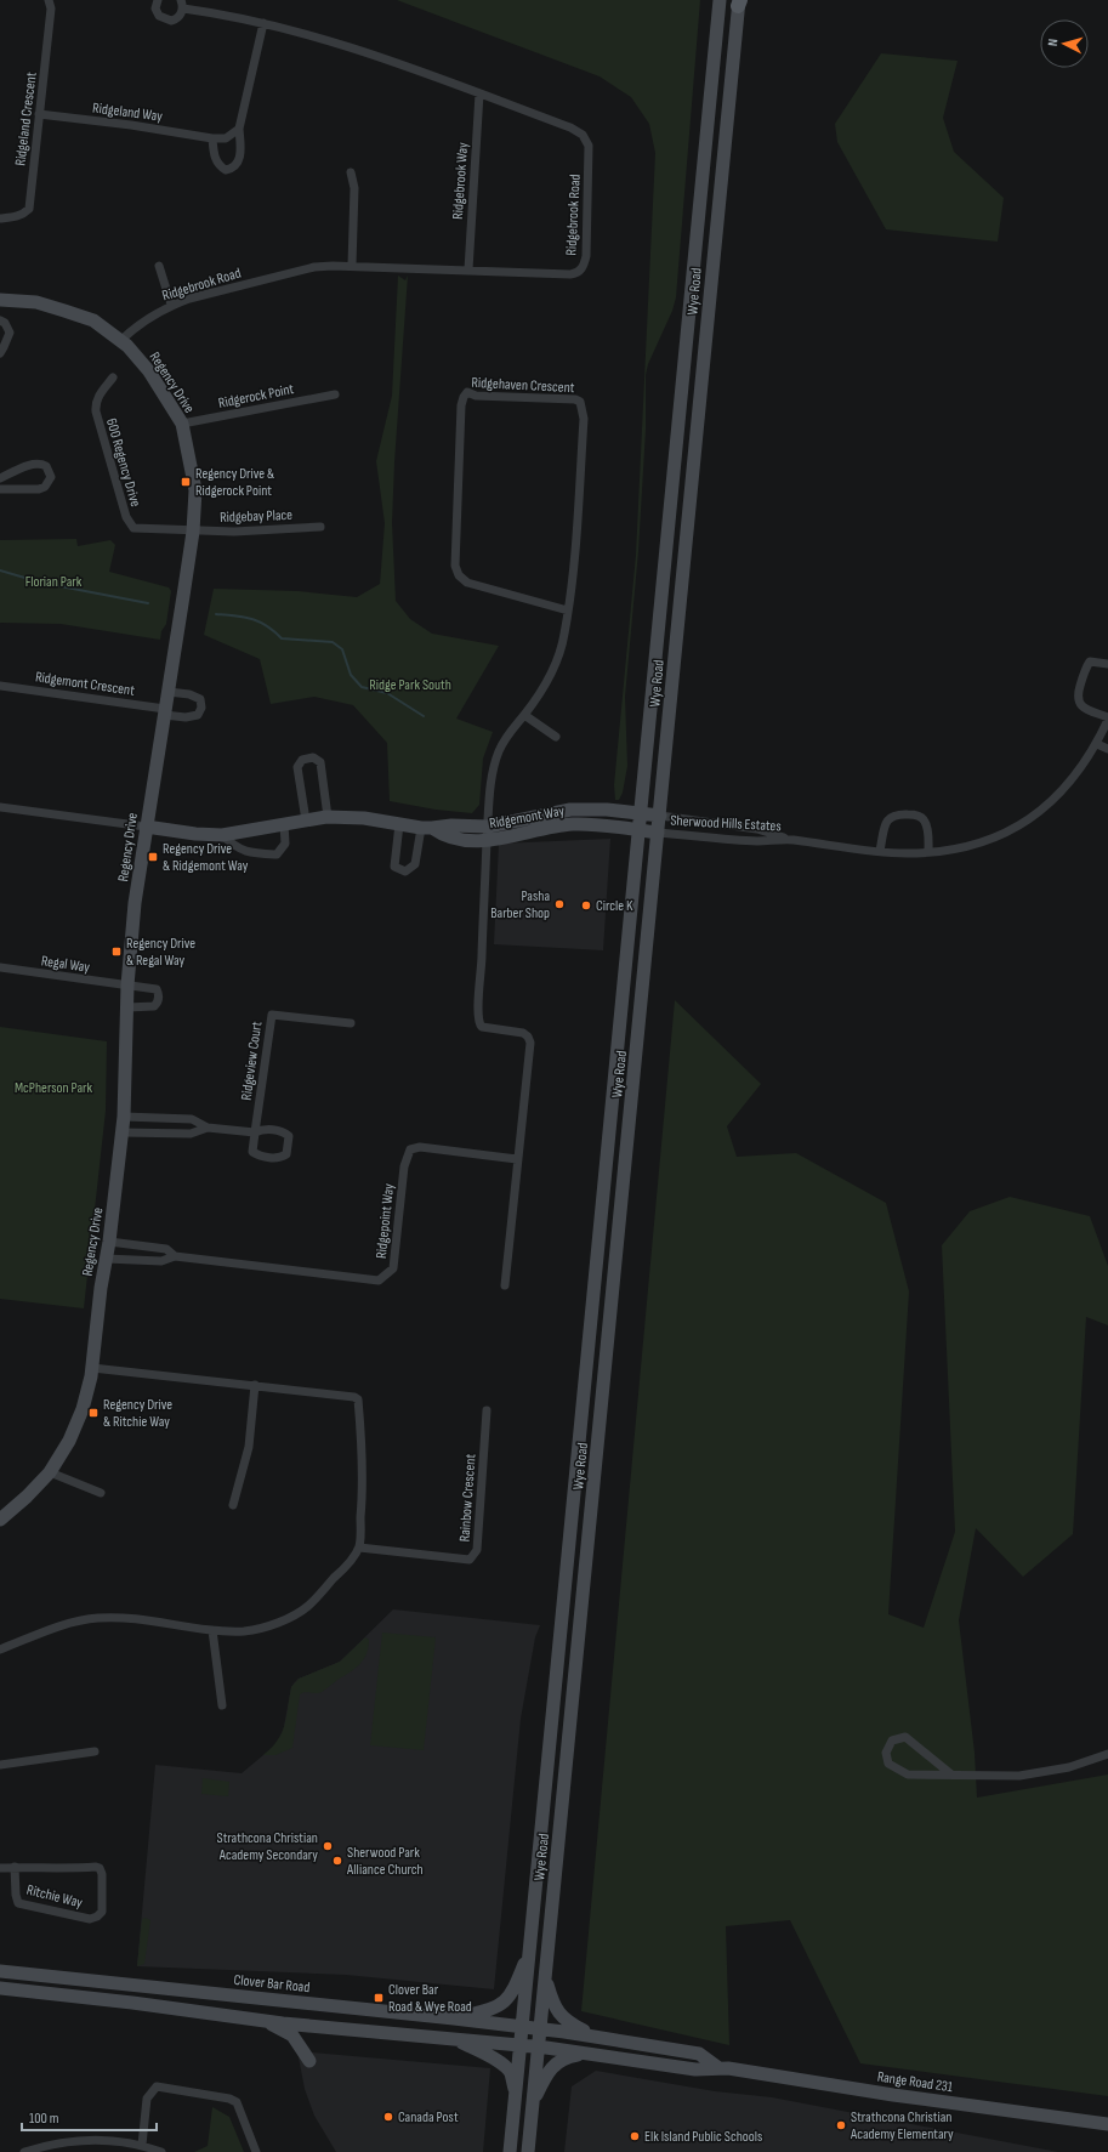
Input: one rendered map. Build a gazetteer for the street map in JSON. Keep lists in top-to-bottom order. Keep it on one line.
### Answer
{"streets":{"main road":["Wye Road","Regency Drive","Ridgemont Way","Clover Bar Road","Range Road 231"],"street":["Ridgeland Way","Ridgeland Crescent","Ridgebrook Way","Ridgebrook Road","Ridgehaven Crescent","Ridgerock Point","600 Regency Drive","Ridgebay Place","Ridgemont Crescent","Sherwood Hills Estates","Regal Way","Ridgeview Court","Ridgepoint Way","Rainbow Crescent","Ritchie Way"]},"crossings":[["Ridgeland Way","Ridgeland Crescent"],["Ridgebrook Way","Ridgebrook Road"],["Ridgebrook Road","Regency Drive"],["Wye Road","Ridgemont Way"],["Wye Road","Sherwood Hills Estates"],["Wye Road","Clover Bar Road"],["Wye Road","Range Road 231"],["Regency Drive","Ridgerock Point"],["Regency Drive","600 Regency Drive"],["Regency Drive","Ridgebay Place"],["Regency Drive","Ridgemont Crescent"],["Regency Drive","Ridgemont Way"],["Regency Drive","Regal Way"],["Regency Drive","Ridgeview Court"],["Regency Drive","Ridgepoint Way"],["Ridgehaven Crescent","Ridgemont Way"],["600 Regency Drive","Ridgebay Place"],["Ridgemont Way","Sherwood Hills Estates"],["Clover Bar Road","Range Road 231"]],"parks":["Florian Park","Ridge Park South","McPherson Park"],"places":{"transit":["Regency Drive & Ridgerock Point","Regency Drive & Ridgemont Way","Regency Drive & Regal Way","Regency Drive & Ritchie Way","Clover Bar Road & Wye Road"],"other":["Pasha Barber Shop","Circle K","Strathcona Christian Academy Secondary","Sherwood Park Alliance Church","Canada Post","Strathcona Christian Academy Elementary","Elk Island Public Schools"]},"scale_bar":"100 m","north":"left"}
